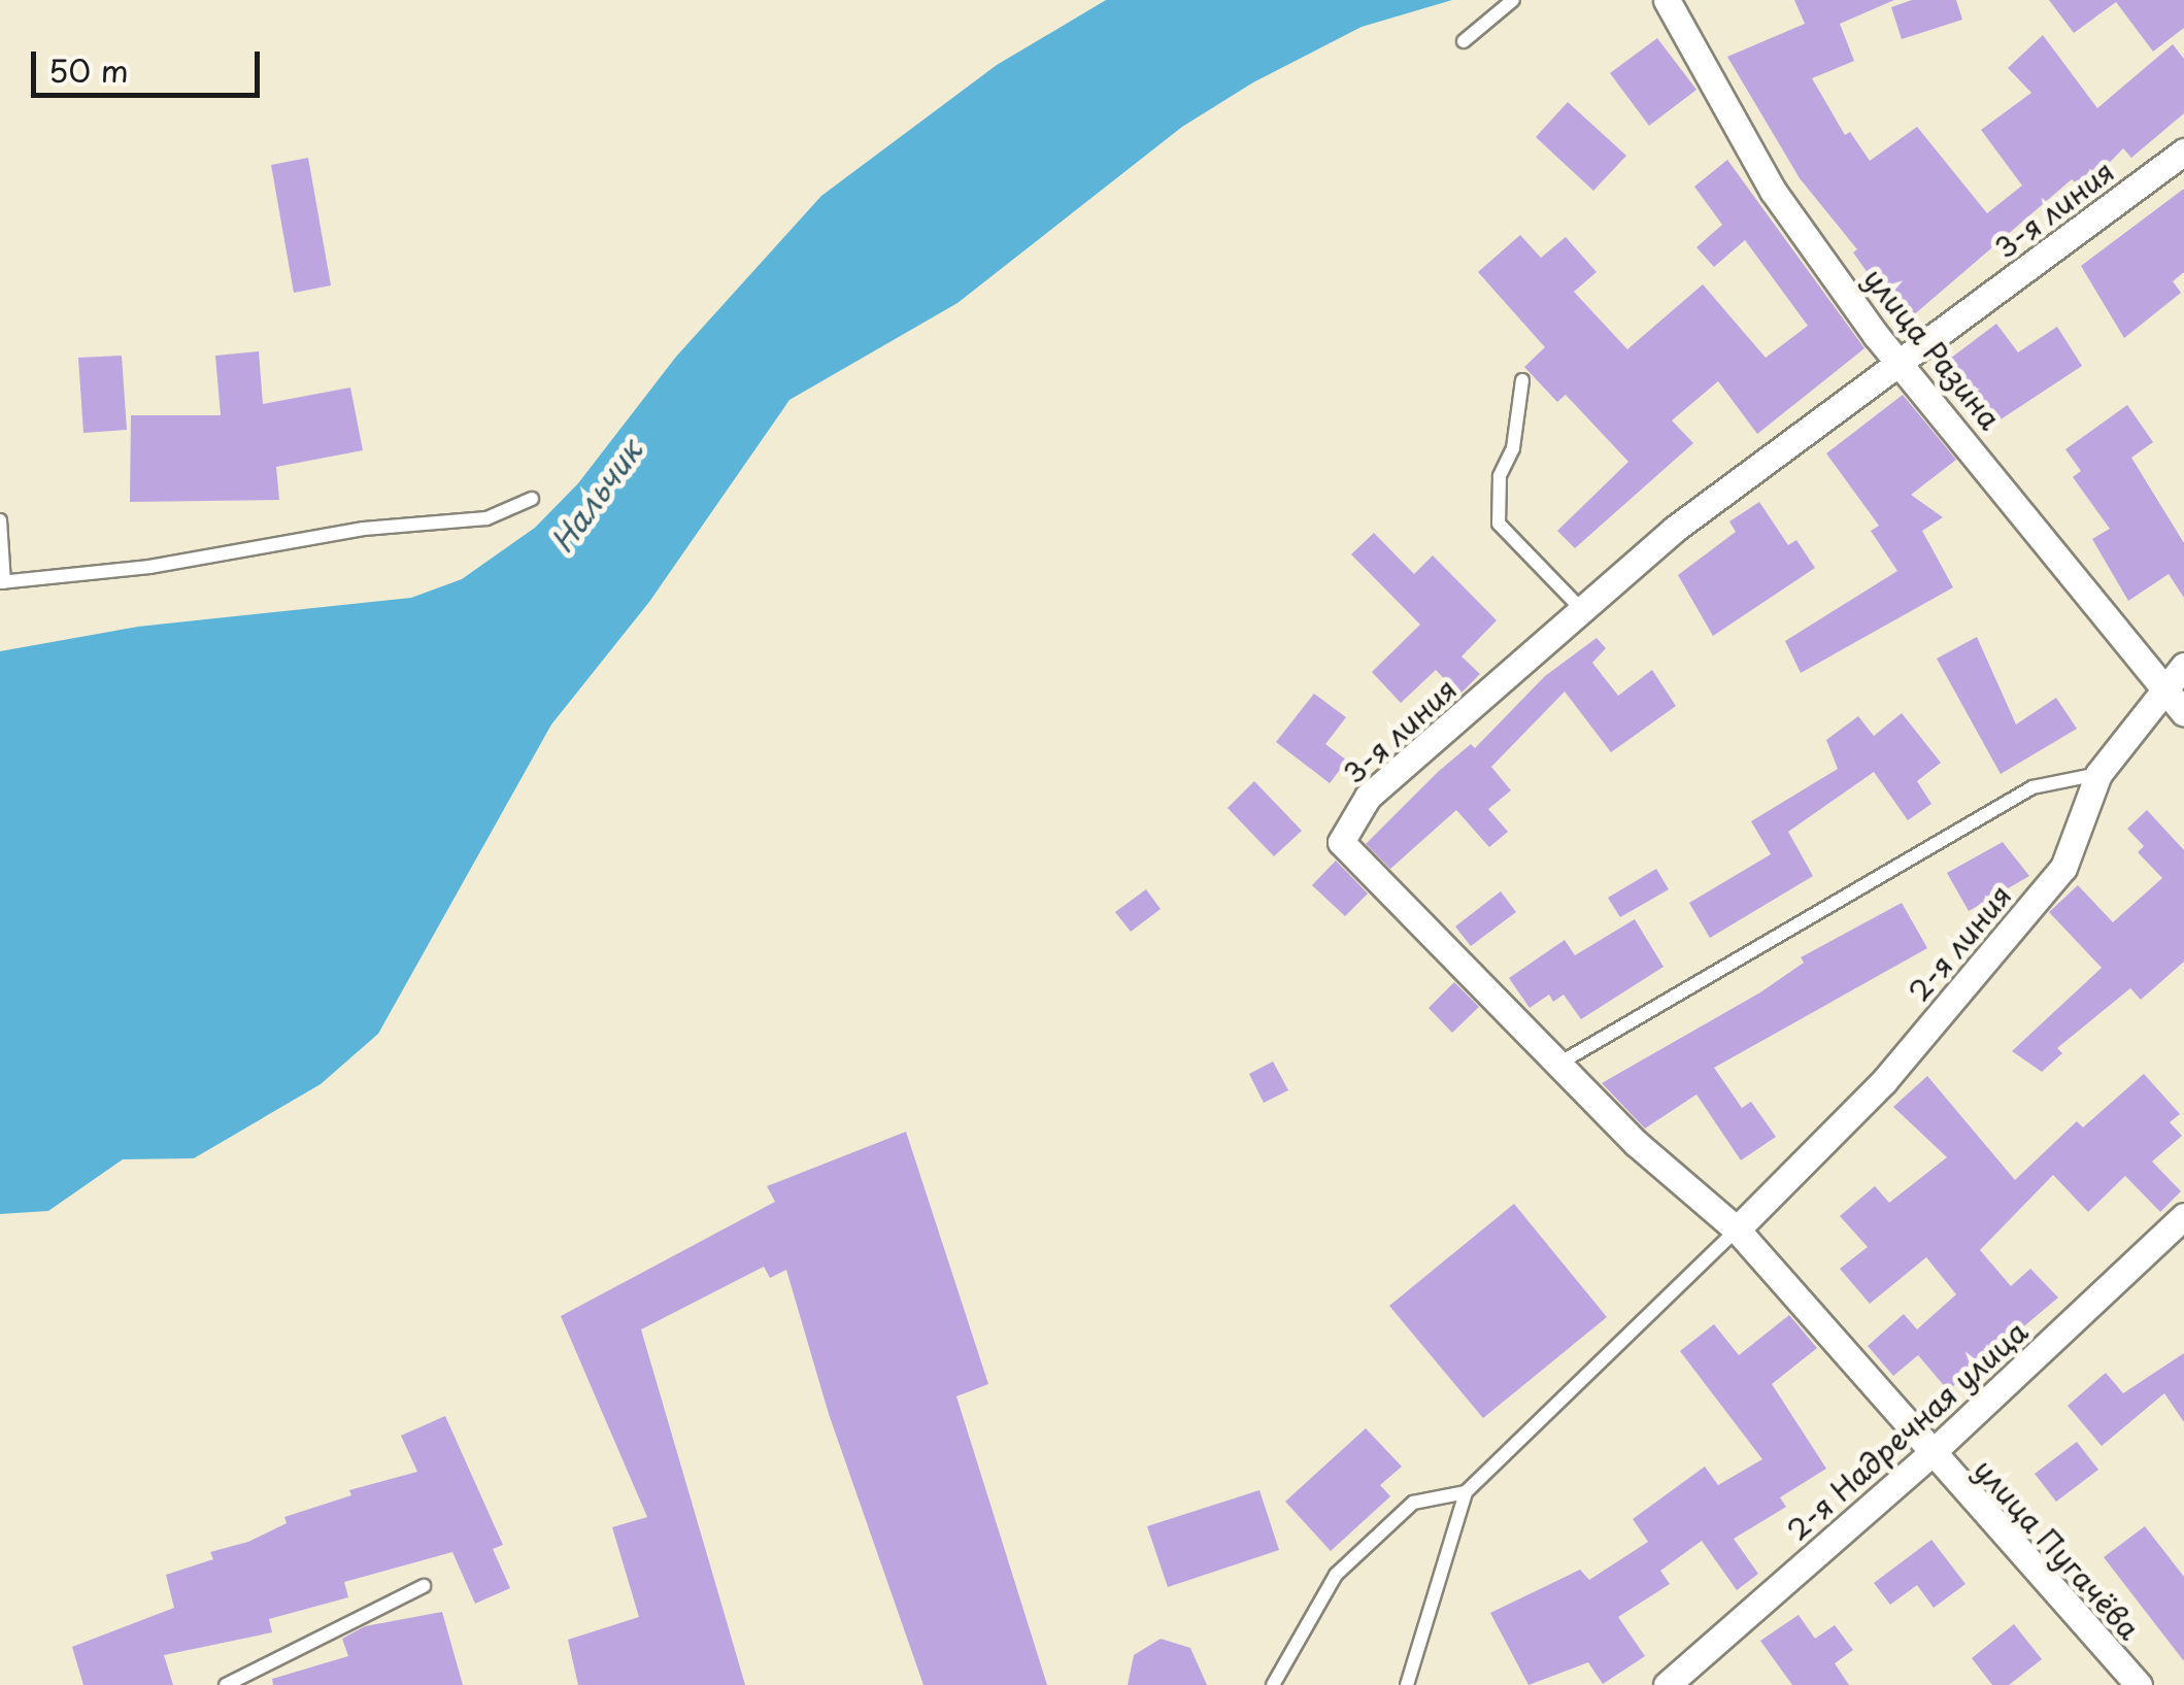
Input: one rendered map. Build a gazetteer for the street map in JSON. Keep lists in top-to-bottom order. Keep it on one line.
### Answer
{"streets":{"street":["3-я линия","улица Разина","2-я линия","2-я Надречная улица","улица Пугачёва"]},"crossings":[["3-я линия","улица Разина"],["3-я линия","2-я линия"],["3-я линия","2-я Надречная улица"],["3-я линия","улица Пугачёва"],["улица Разина","2-я линия"],["2-я Надречная улица","улица Пугачёва"]],"water":["Нальчик"],"scale_bar":"50 m"}
